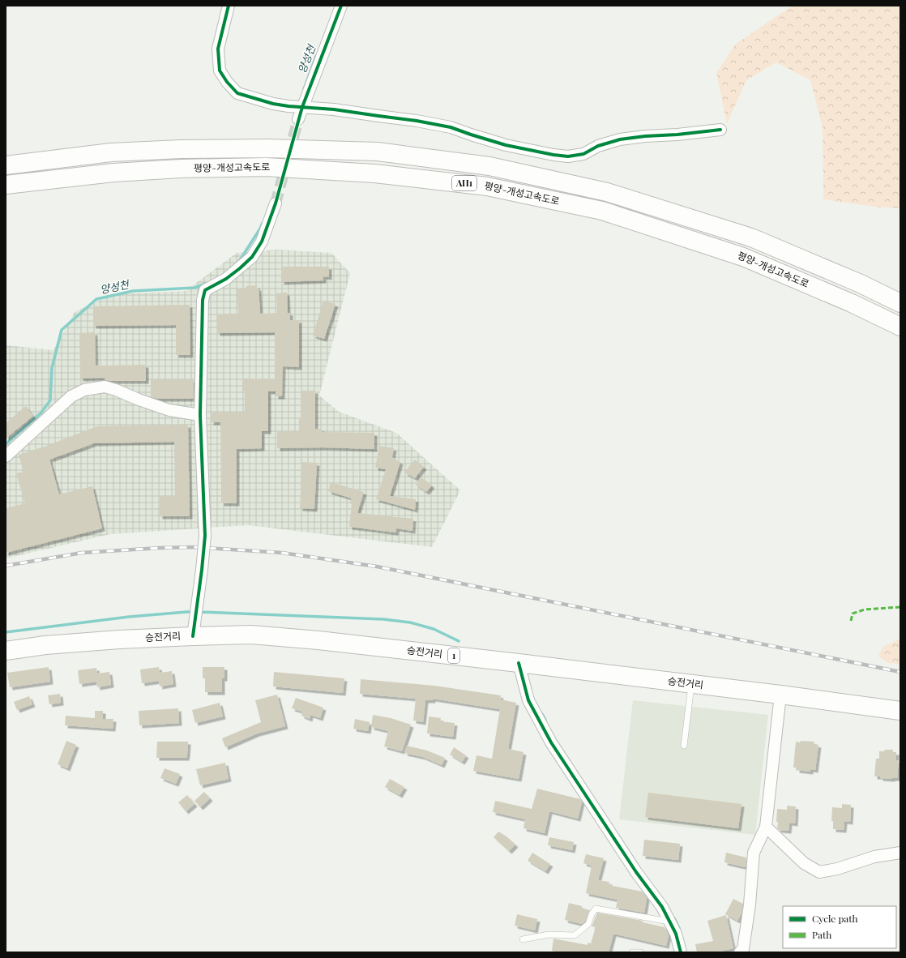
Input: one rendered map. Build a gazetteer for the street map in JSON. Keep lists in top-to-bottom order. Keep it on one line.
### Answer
{"streets":{"main road":["평양-개성고속도로","AH1","승전거리","1"]},"water":["양성천"],"legend":["Cycle path","Path"]}
